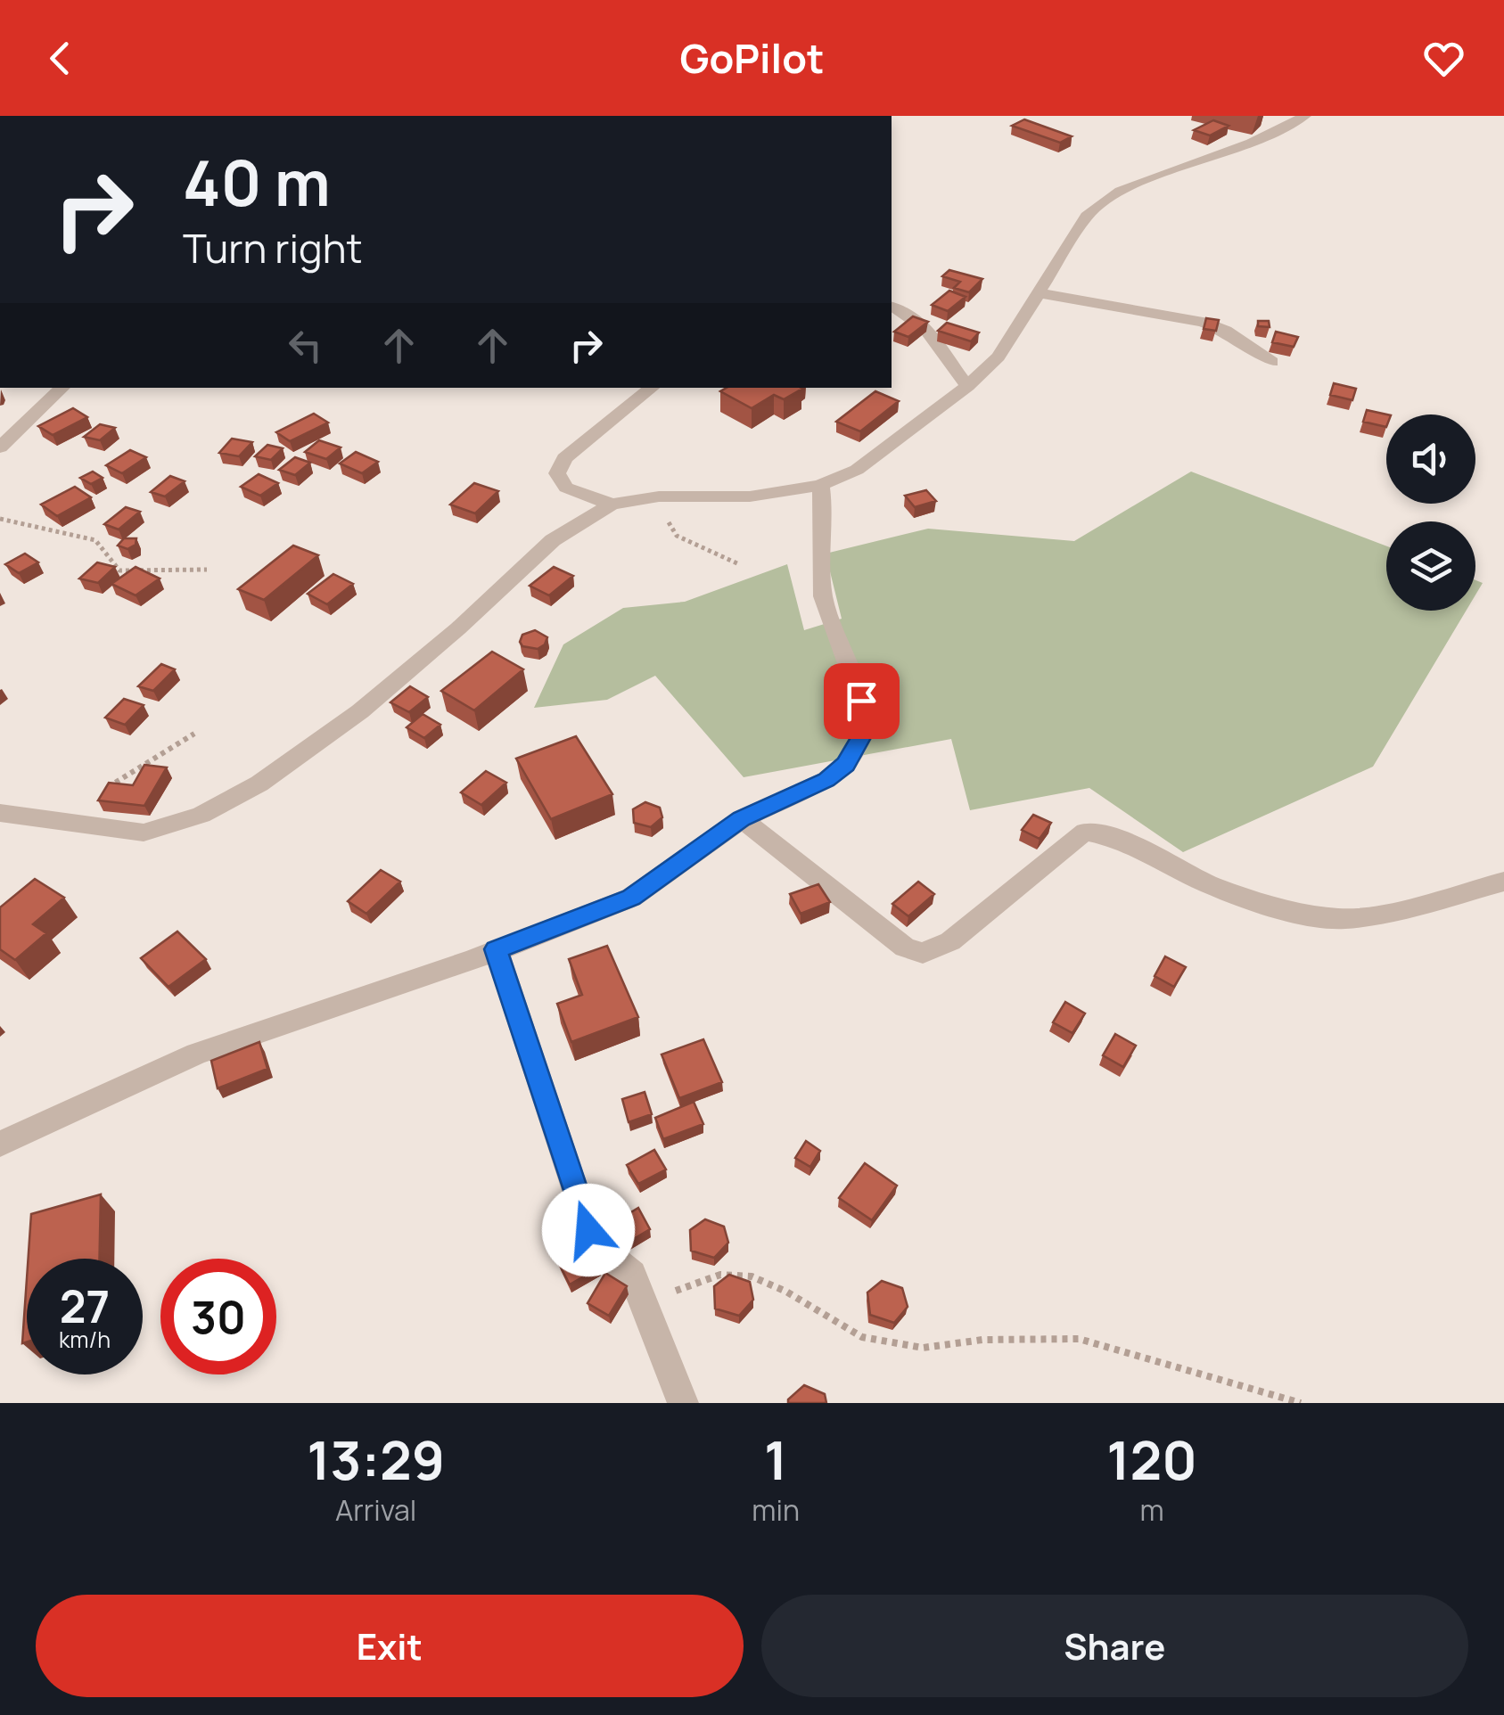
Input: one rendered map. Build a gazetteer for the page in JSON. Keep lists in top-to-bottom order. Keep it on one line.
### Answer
{"page":{"header":"GoPilot","turn":["40 m","Turn right"],"speed":"27 km/h","limit":"30","eta":["13:29","Arrival","1","min","120","m"],"buttons":["Exit","Share"]}}
